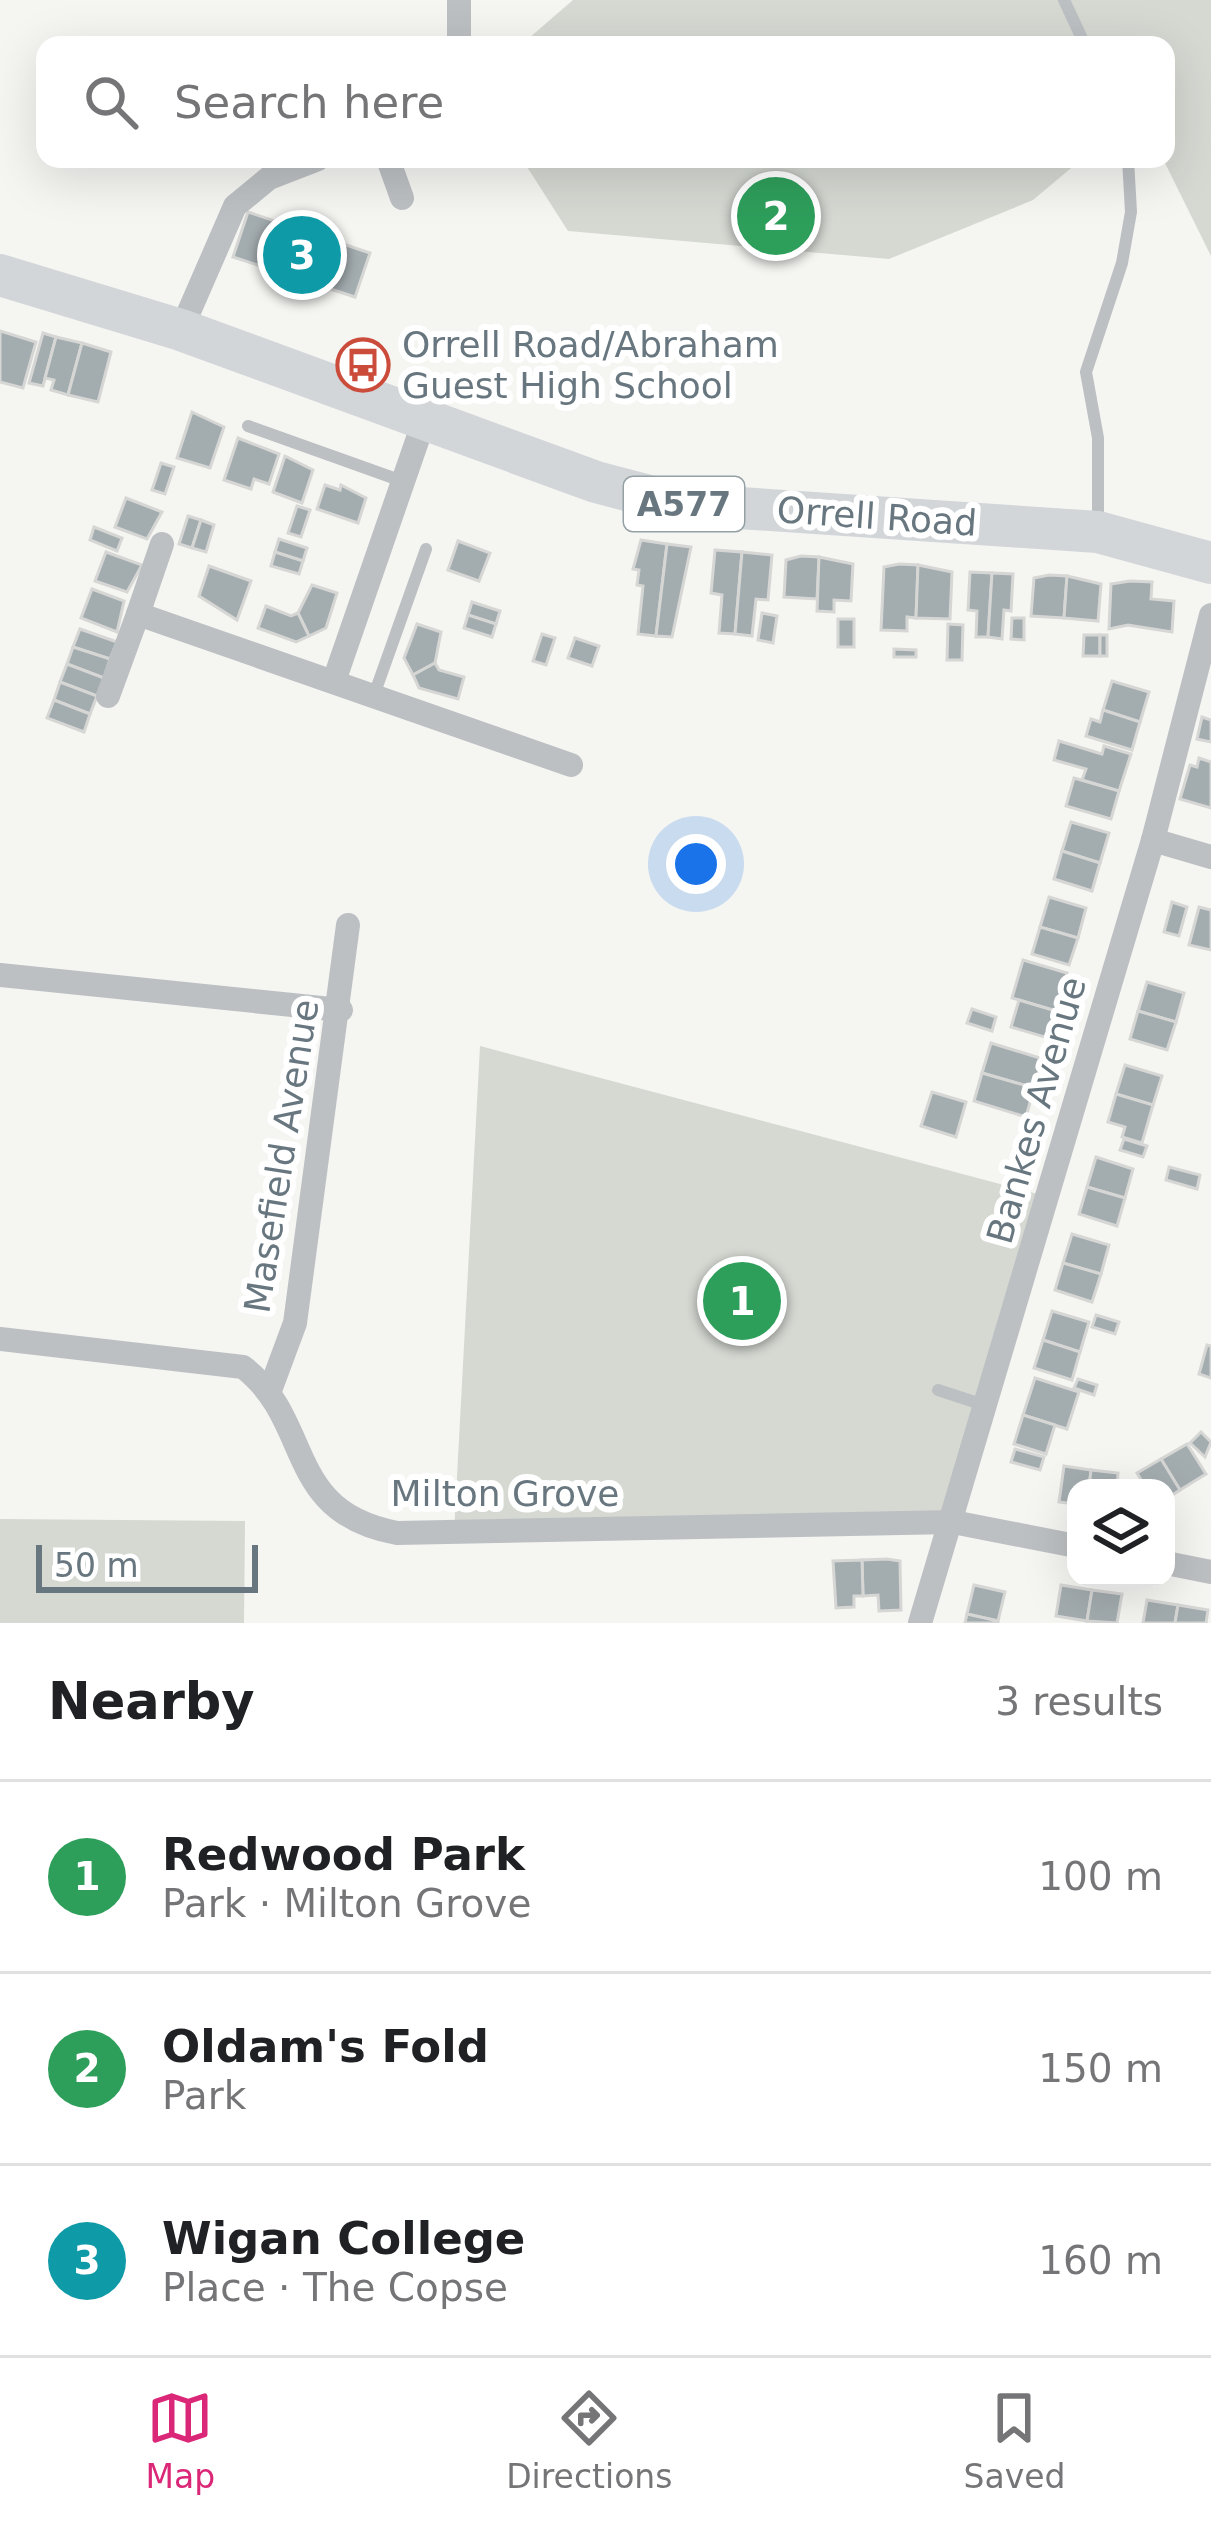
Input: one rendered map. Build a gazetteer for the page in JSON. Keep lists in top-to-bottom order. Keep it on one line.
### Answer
{"streets":{"highway":["A577","Orrell Road"],"street":["Bankes Avenue","Masefield Avenue","Milton Grove"]},"crossings":[["Bankes Avenue","Milton Grove"],["Masefield Avenue","Milton Grove"]],"places":{"bus stop":["Orrell Road/Abraham Guest High School"]},"scale_bar":"50 m","page":{"search":"Search here","pins":["2","3","1"],"scale":"50 m","heading":["Nearby","3 results"],"list":[{"mark":"1","name":"Redwood Park","note":"Park · Milton Grove","value":"100 m"},{"mark":"2","name":"Oldam's Fold","note":"Park","value":"150 m"},{"mark":"3","name":"Wigan College","note":"Place · The Copse","value":"160 m"}],"nav":["Map","Directions","Saved"]}}
